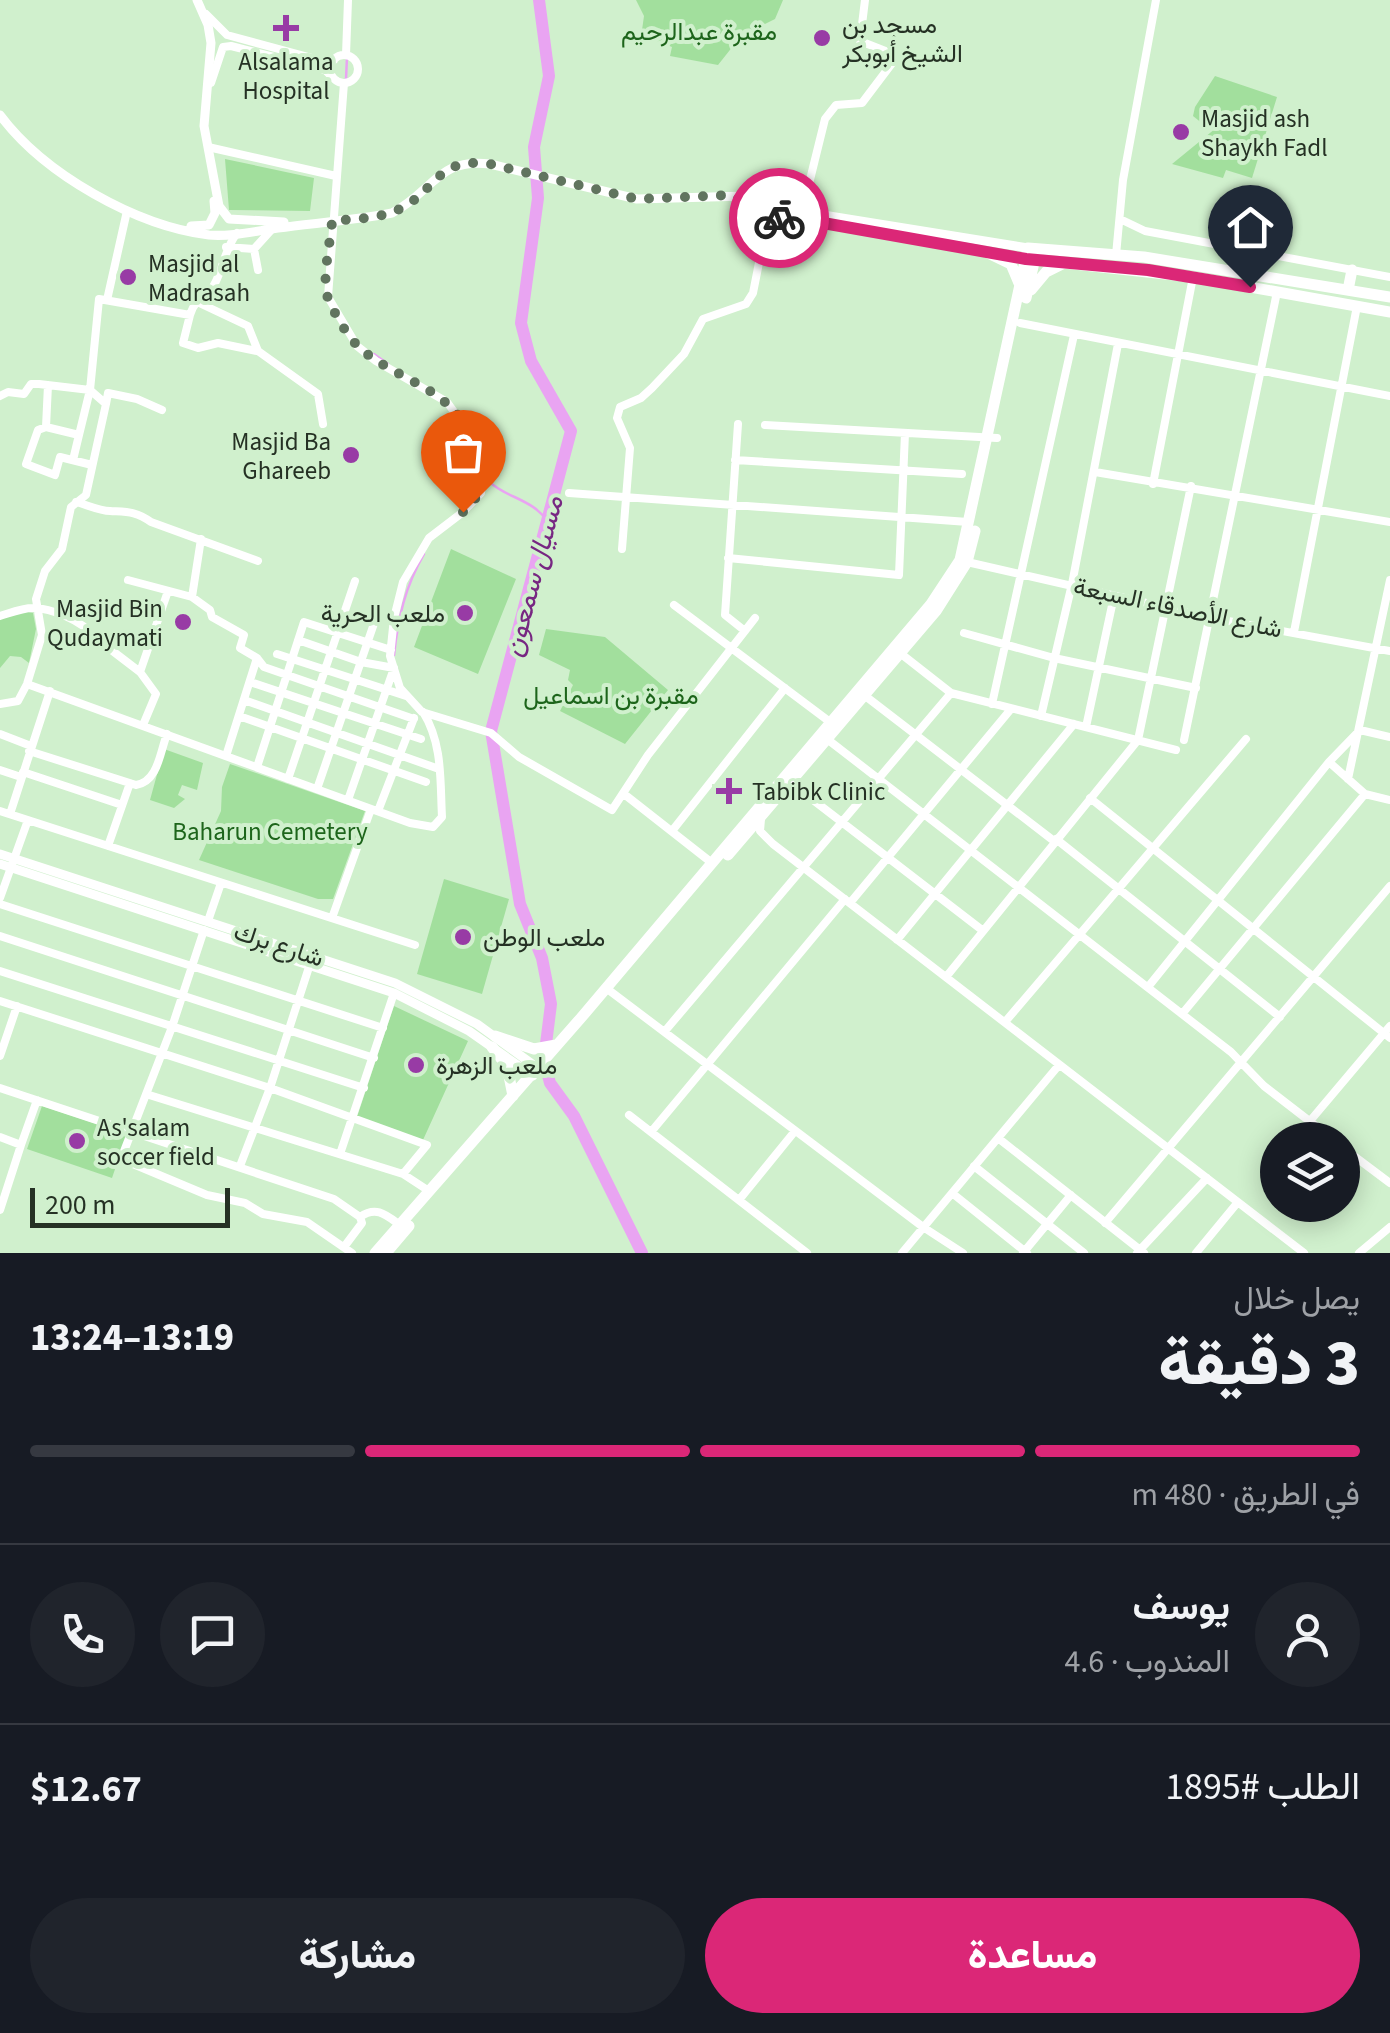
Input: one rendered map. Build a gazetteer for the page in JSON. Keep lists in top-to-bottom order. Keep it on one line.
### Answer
{"streets":{"main road":["شارع برك"],"street":["شارع الأصدقاء السبعة"]},"water":["مسيال سمعون"],"parks":["مقبرة عبدالرحيم","مقبرة بن اسماعيل","Baharun Cemetery"],"places":{"health":["Alsalama Hospital","Tabibk Clinic"],"other":["مسجد بن الشيخ أبوبكر","Masjid ash Shaykh Fadl","Masjid al Madrasah","Masjid Ba Ghareeb","ملعب الحرية","Masjid Bin Qudaymati","ملعب الوطن","ملعب الزهرة","As'salam soccer field"]},"scale_bar":"200 m","page":{"scale":"200 m","heading":["3 دقيقة","يصل خلال","13:19–13:24"],"panel":["يوسف","المندوب · 4.6","الطلب #1895","$12.67"],"bar":"في الطريق · 480 m","buttons":["مساعدة","مشاركة"]}}
